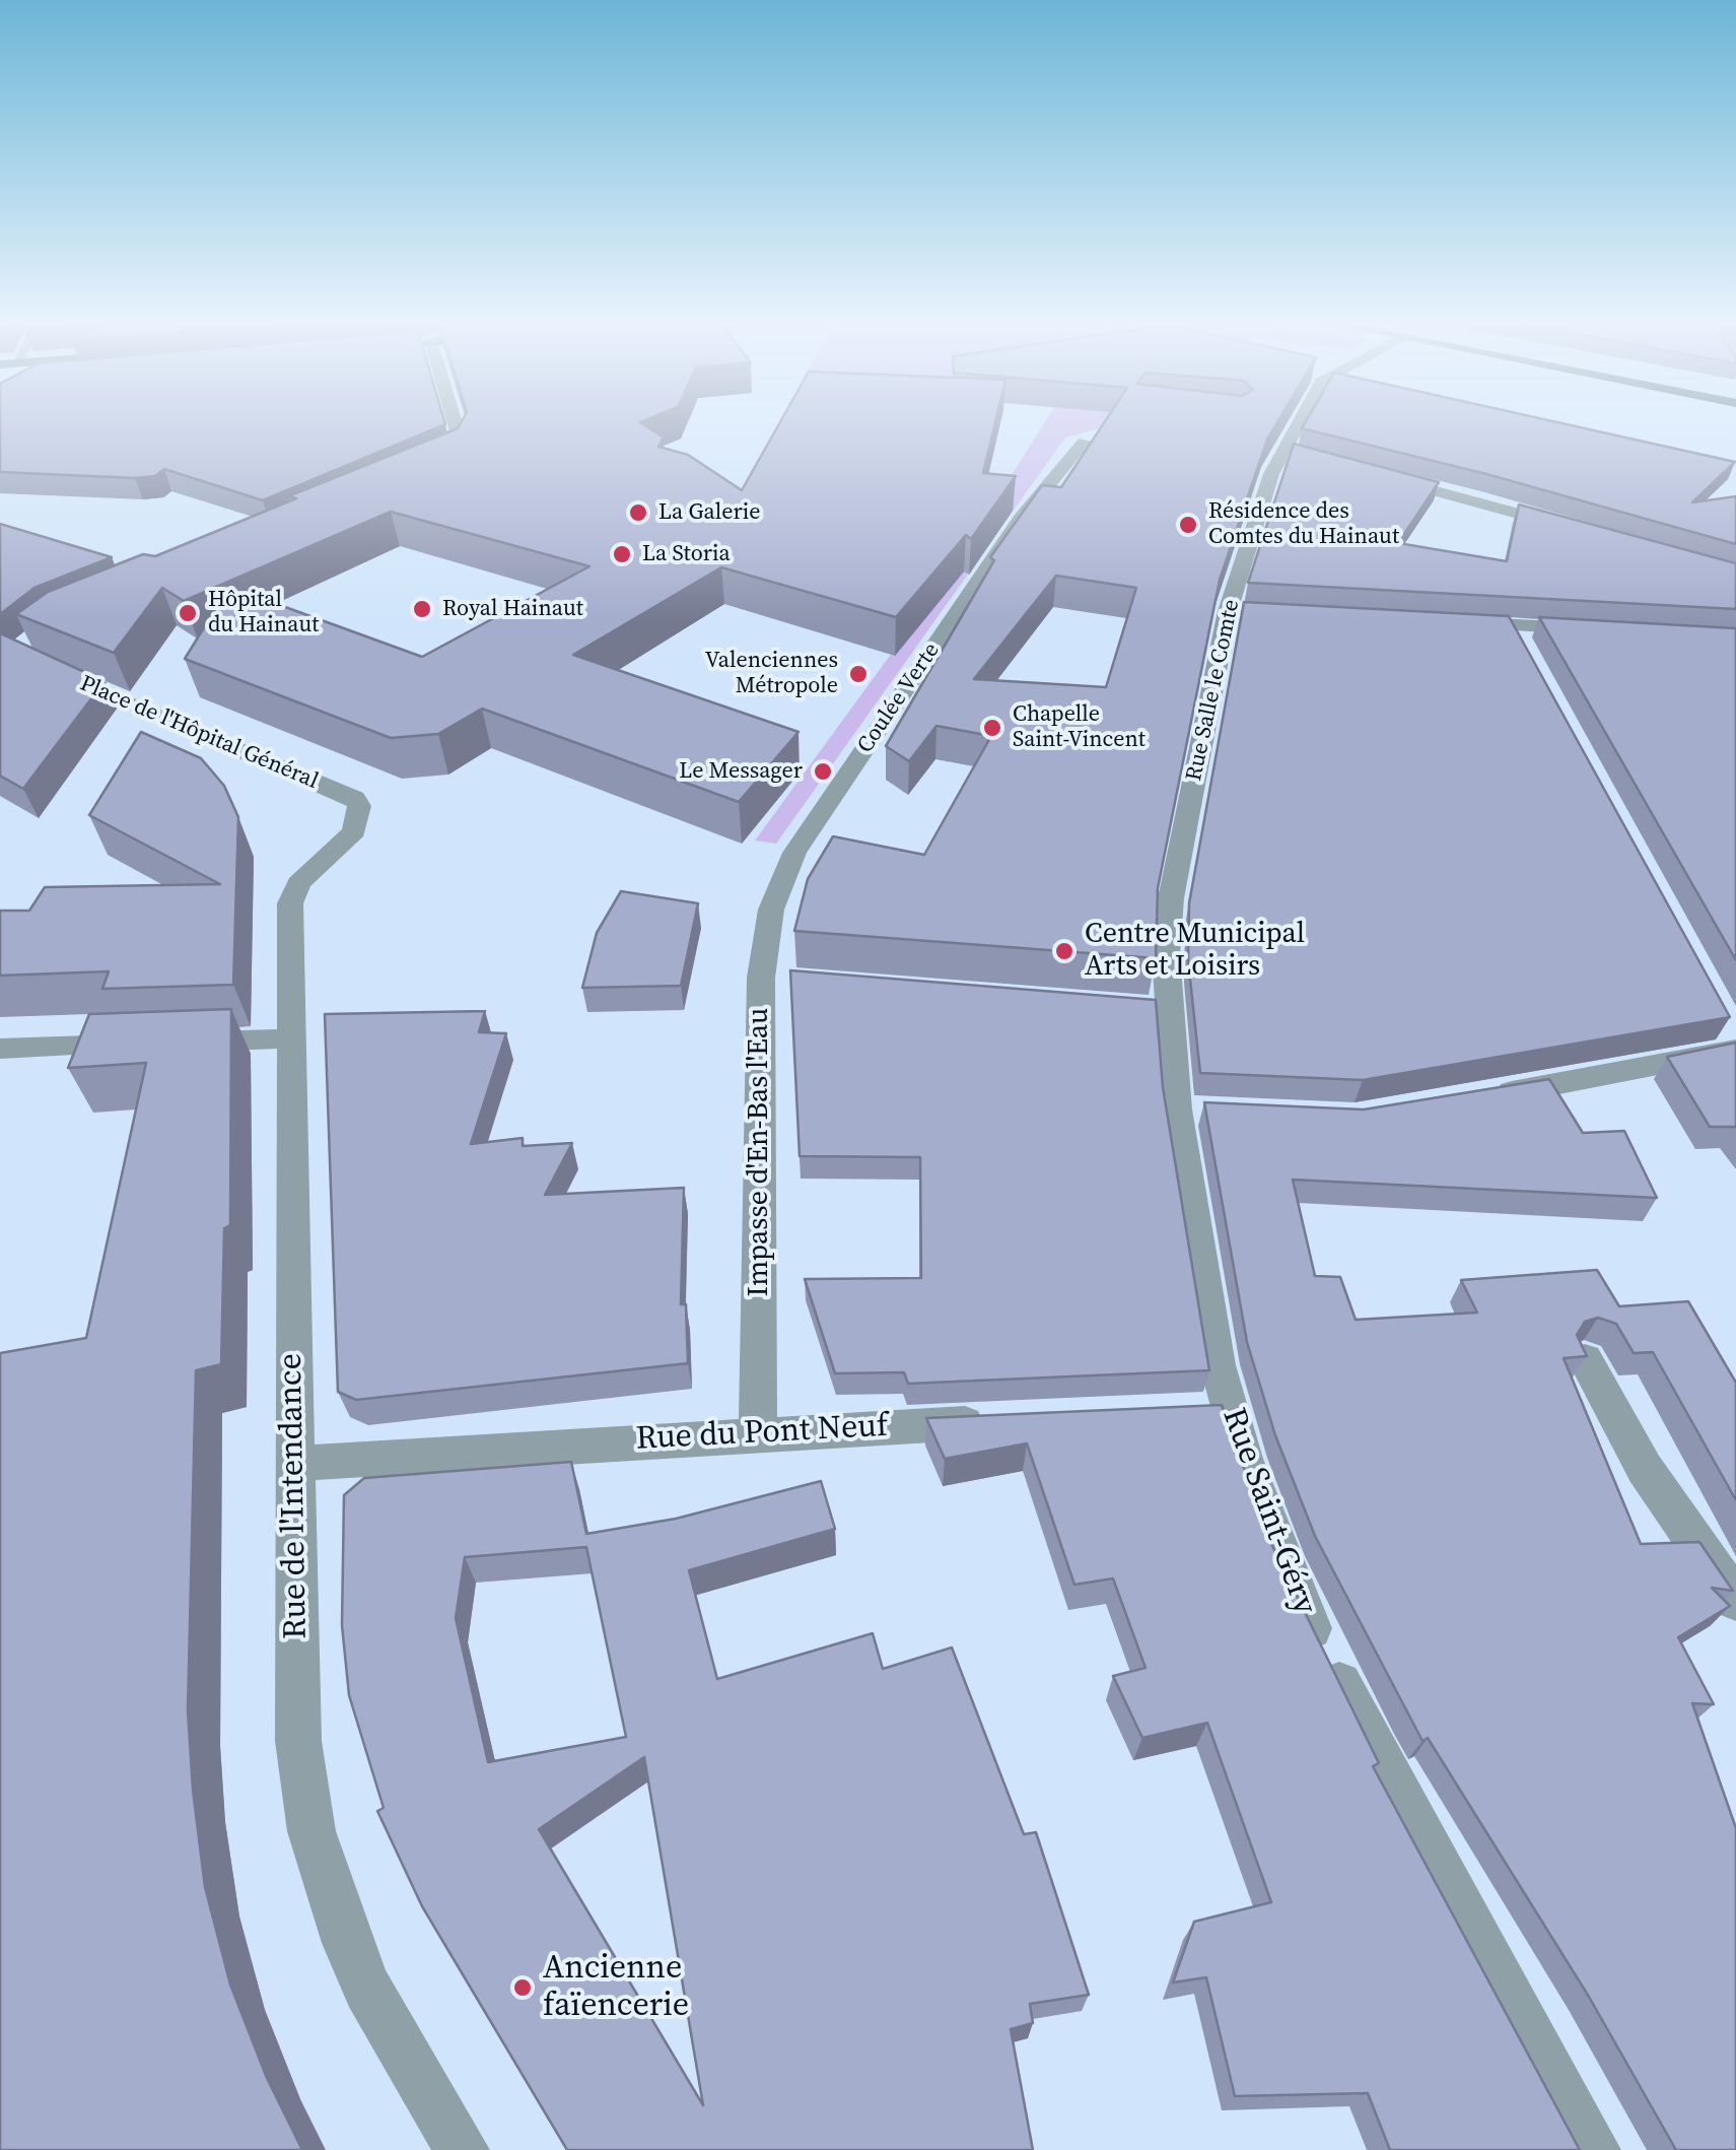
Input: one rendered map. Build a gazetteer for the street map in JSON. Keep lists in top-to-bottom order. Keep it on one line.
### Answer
{"streets":{"street":["Rue Salle le Comte","Coulée Verte","Place de l'Hôpital Général","Impasse d'En-Bas l'Eau","Rue du Pont Neuf","Rue de l'Intendance","Rue Saint-Géry"]},"crossings":[["Rue Salle le Comte","Rue Saint-Géry"],["Coulée Verte","Impasse d'En-Bas l'Eau"],["Place de l'Hôpital Général","Rue de l'Intendance"],["Impasse d'En-Bas l'Eau","Rue du Pont Neuf"],["Rue du Pont Neuf","Rue de l'Intendance"]],"places":["La Galerie","Résidence des Comtes du Hainaut","La Storia","Royal Hainaut","Hôpital du Hainaut","Valenciennes Métropole","Chapelle Saint-Vincent","Le Messager","Centre Municipal Arts et Loisirs","Ancienne faïencerie"]}
